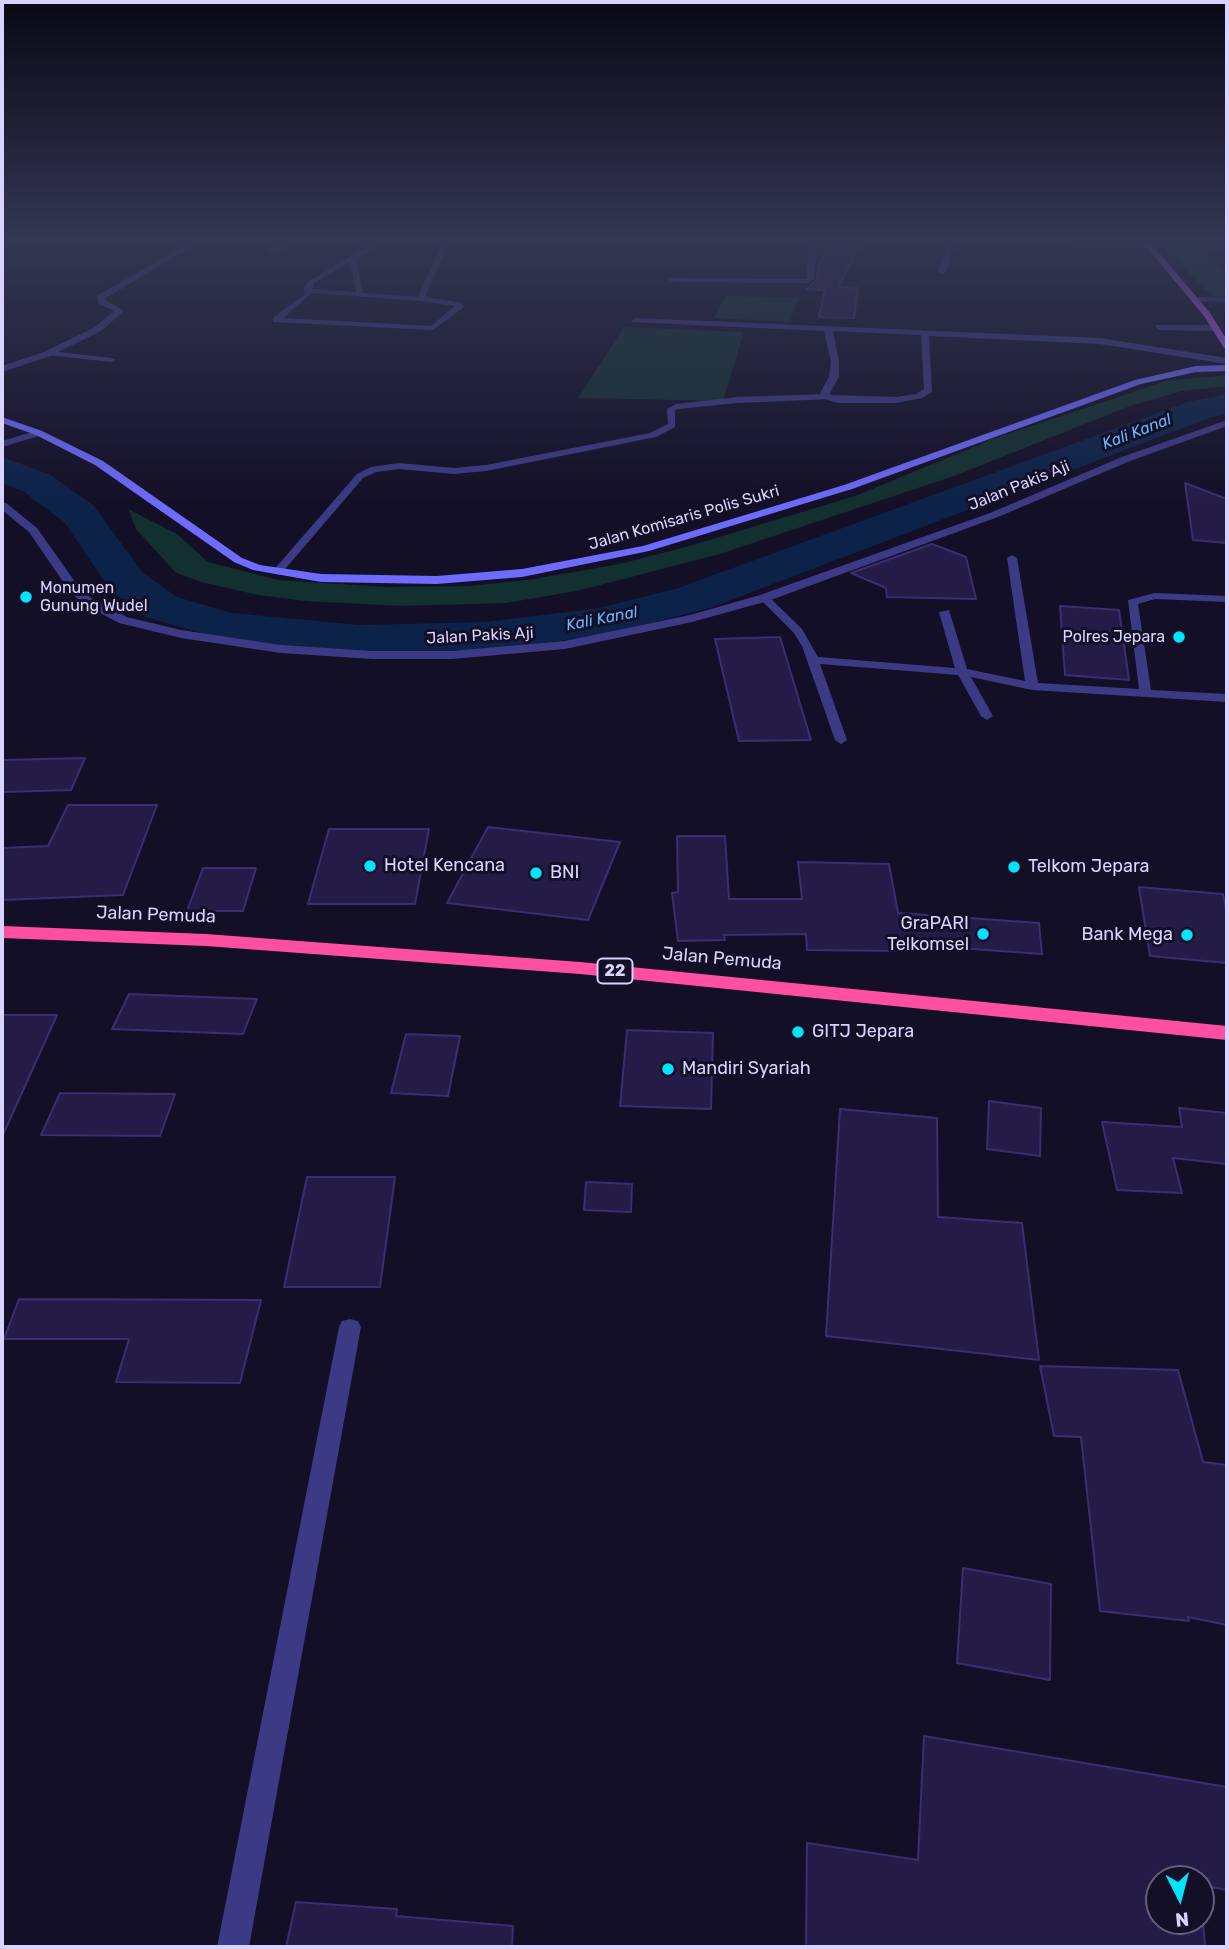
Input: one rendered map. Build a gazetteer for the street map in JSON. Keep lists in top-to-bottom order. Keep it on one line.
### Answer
{"streets":{"highway":["Jalan Pemuda","22"],"main road":["Jalan Komisaris Polis Sukri"],"street":["Jalan Pakis Aji"]},"water":["Kali Kanal"],"places":["Monumen Gunung Wudel","Polres Jepara","Hotel Kencana","Telkom Jepara","BNI","GraPARI Telkomsel","Bank Mega","GITJ Jepara","Mandiri Syariah"],"north":"bottom"}
